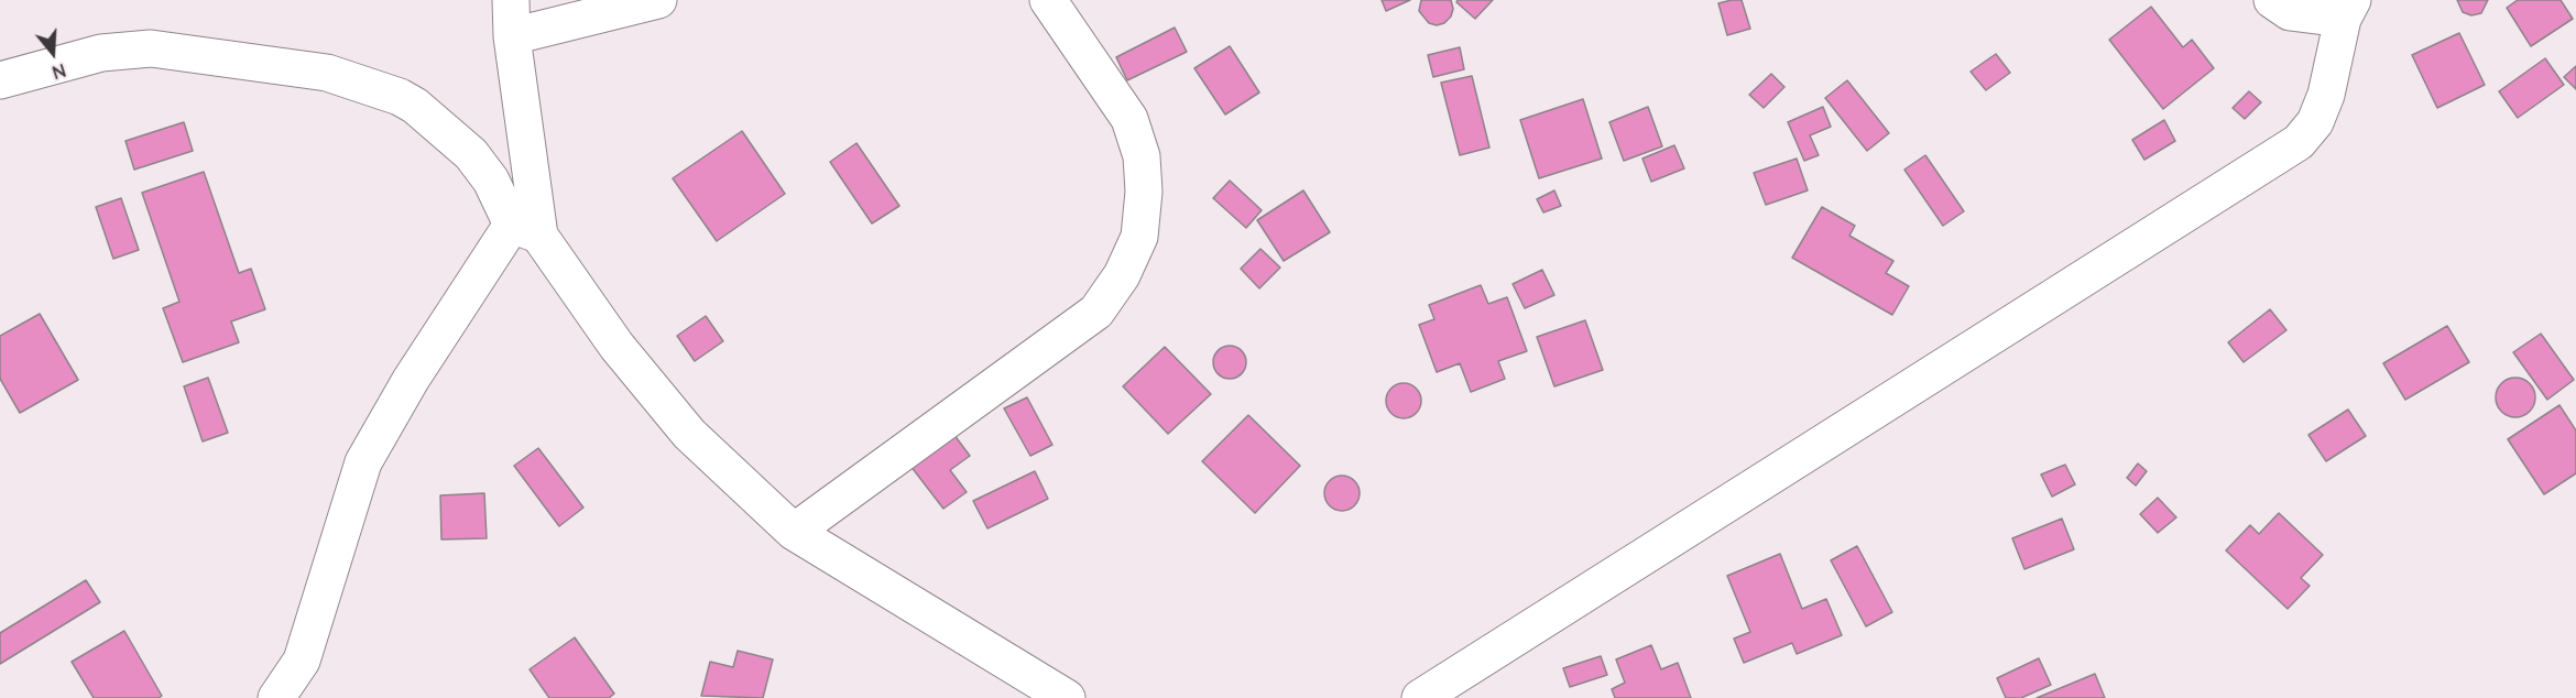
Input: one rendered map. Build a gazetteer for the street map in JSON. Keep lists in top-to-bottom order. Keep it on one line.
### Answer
{"north":"bottom"}
